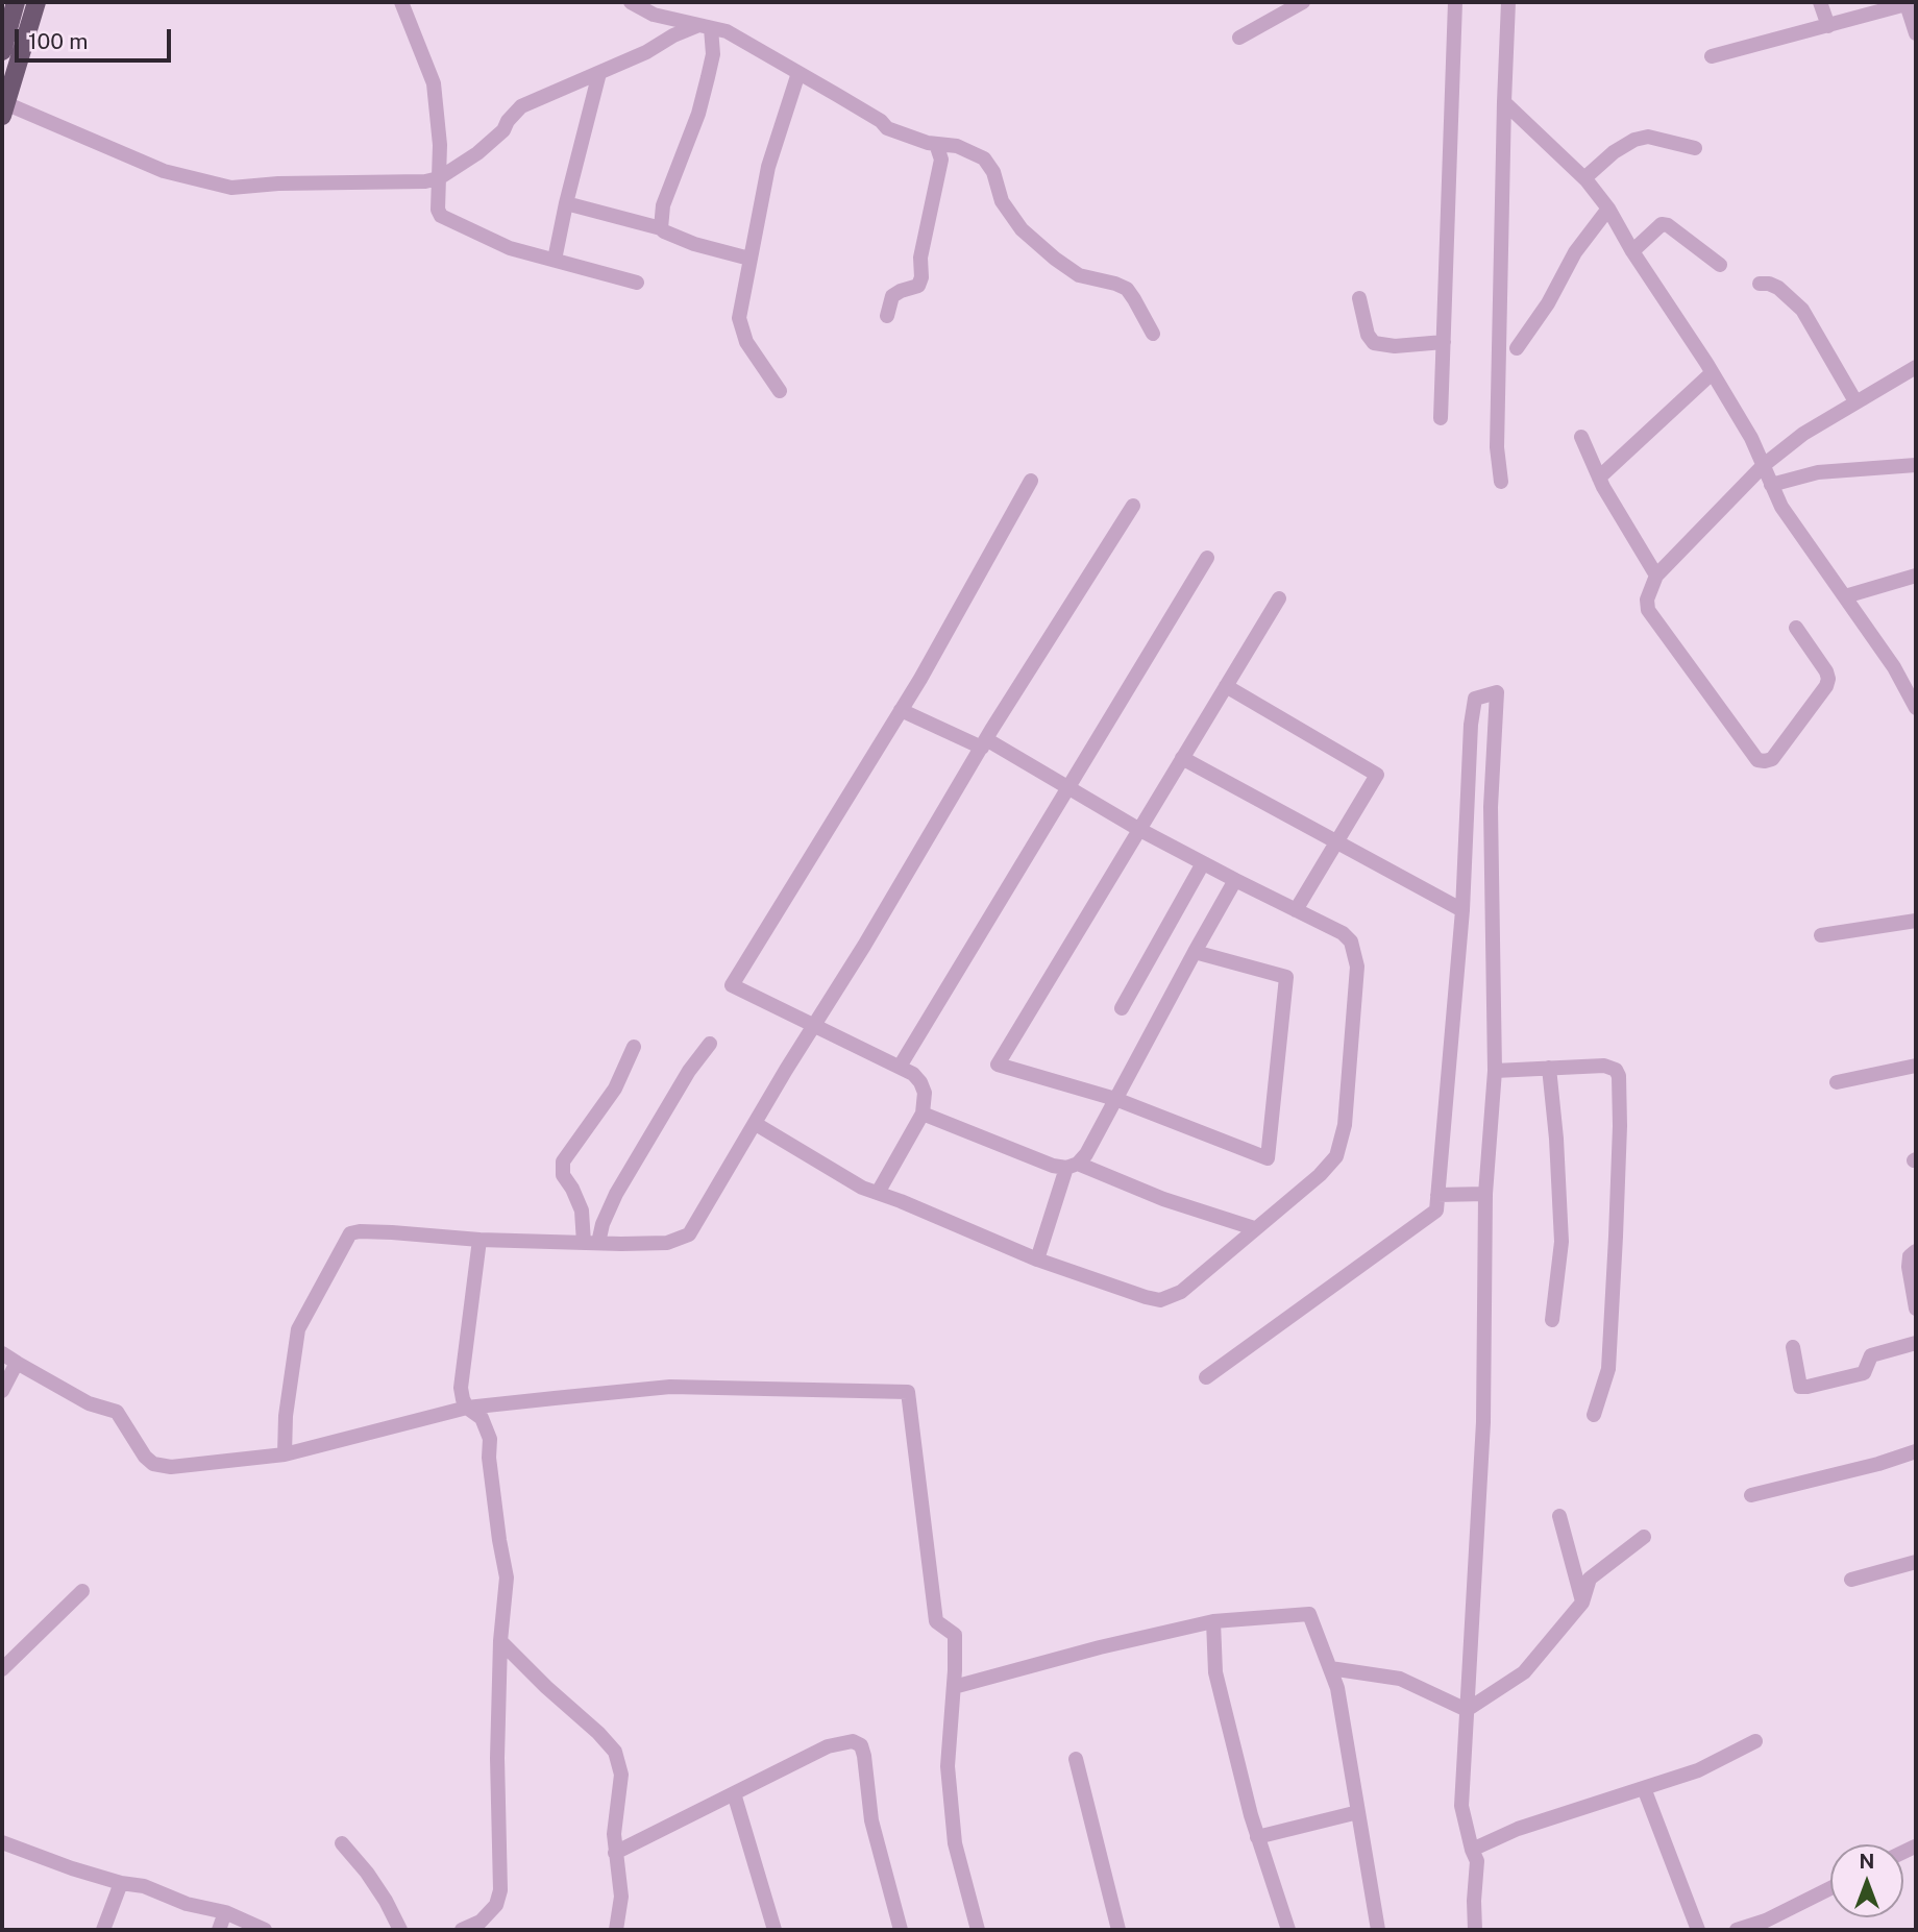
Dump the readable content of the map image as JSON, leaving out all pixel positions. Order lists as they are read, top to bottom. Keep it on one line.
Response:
{"scale_bar":"100 m","north":"top"}
